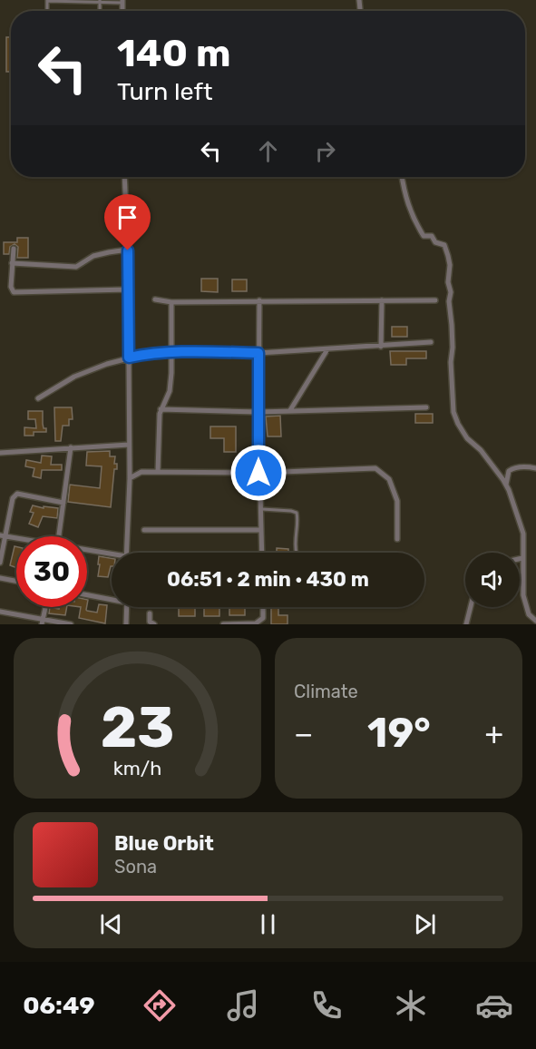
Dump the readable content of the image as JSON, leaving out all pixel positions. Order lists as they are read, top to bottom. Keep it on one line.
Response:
{"page":{"turn":["140 m","Turn left"],"limit":"30","trip":"06:51 · 2 min · 430 m","tile":"Climate","heat":["−","19°","+"],"song":["Blue Orbit","Sona"],"tabs":"06:49","gauge":["23","km/h"]}}
